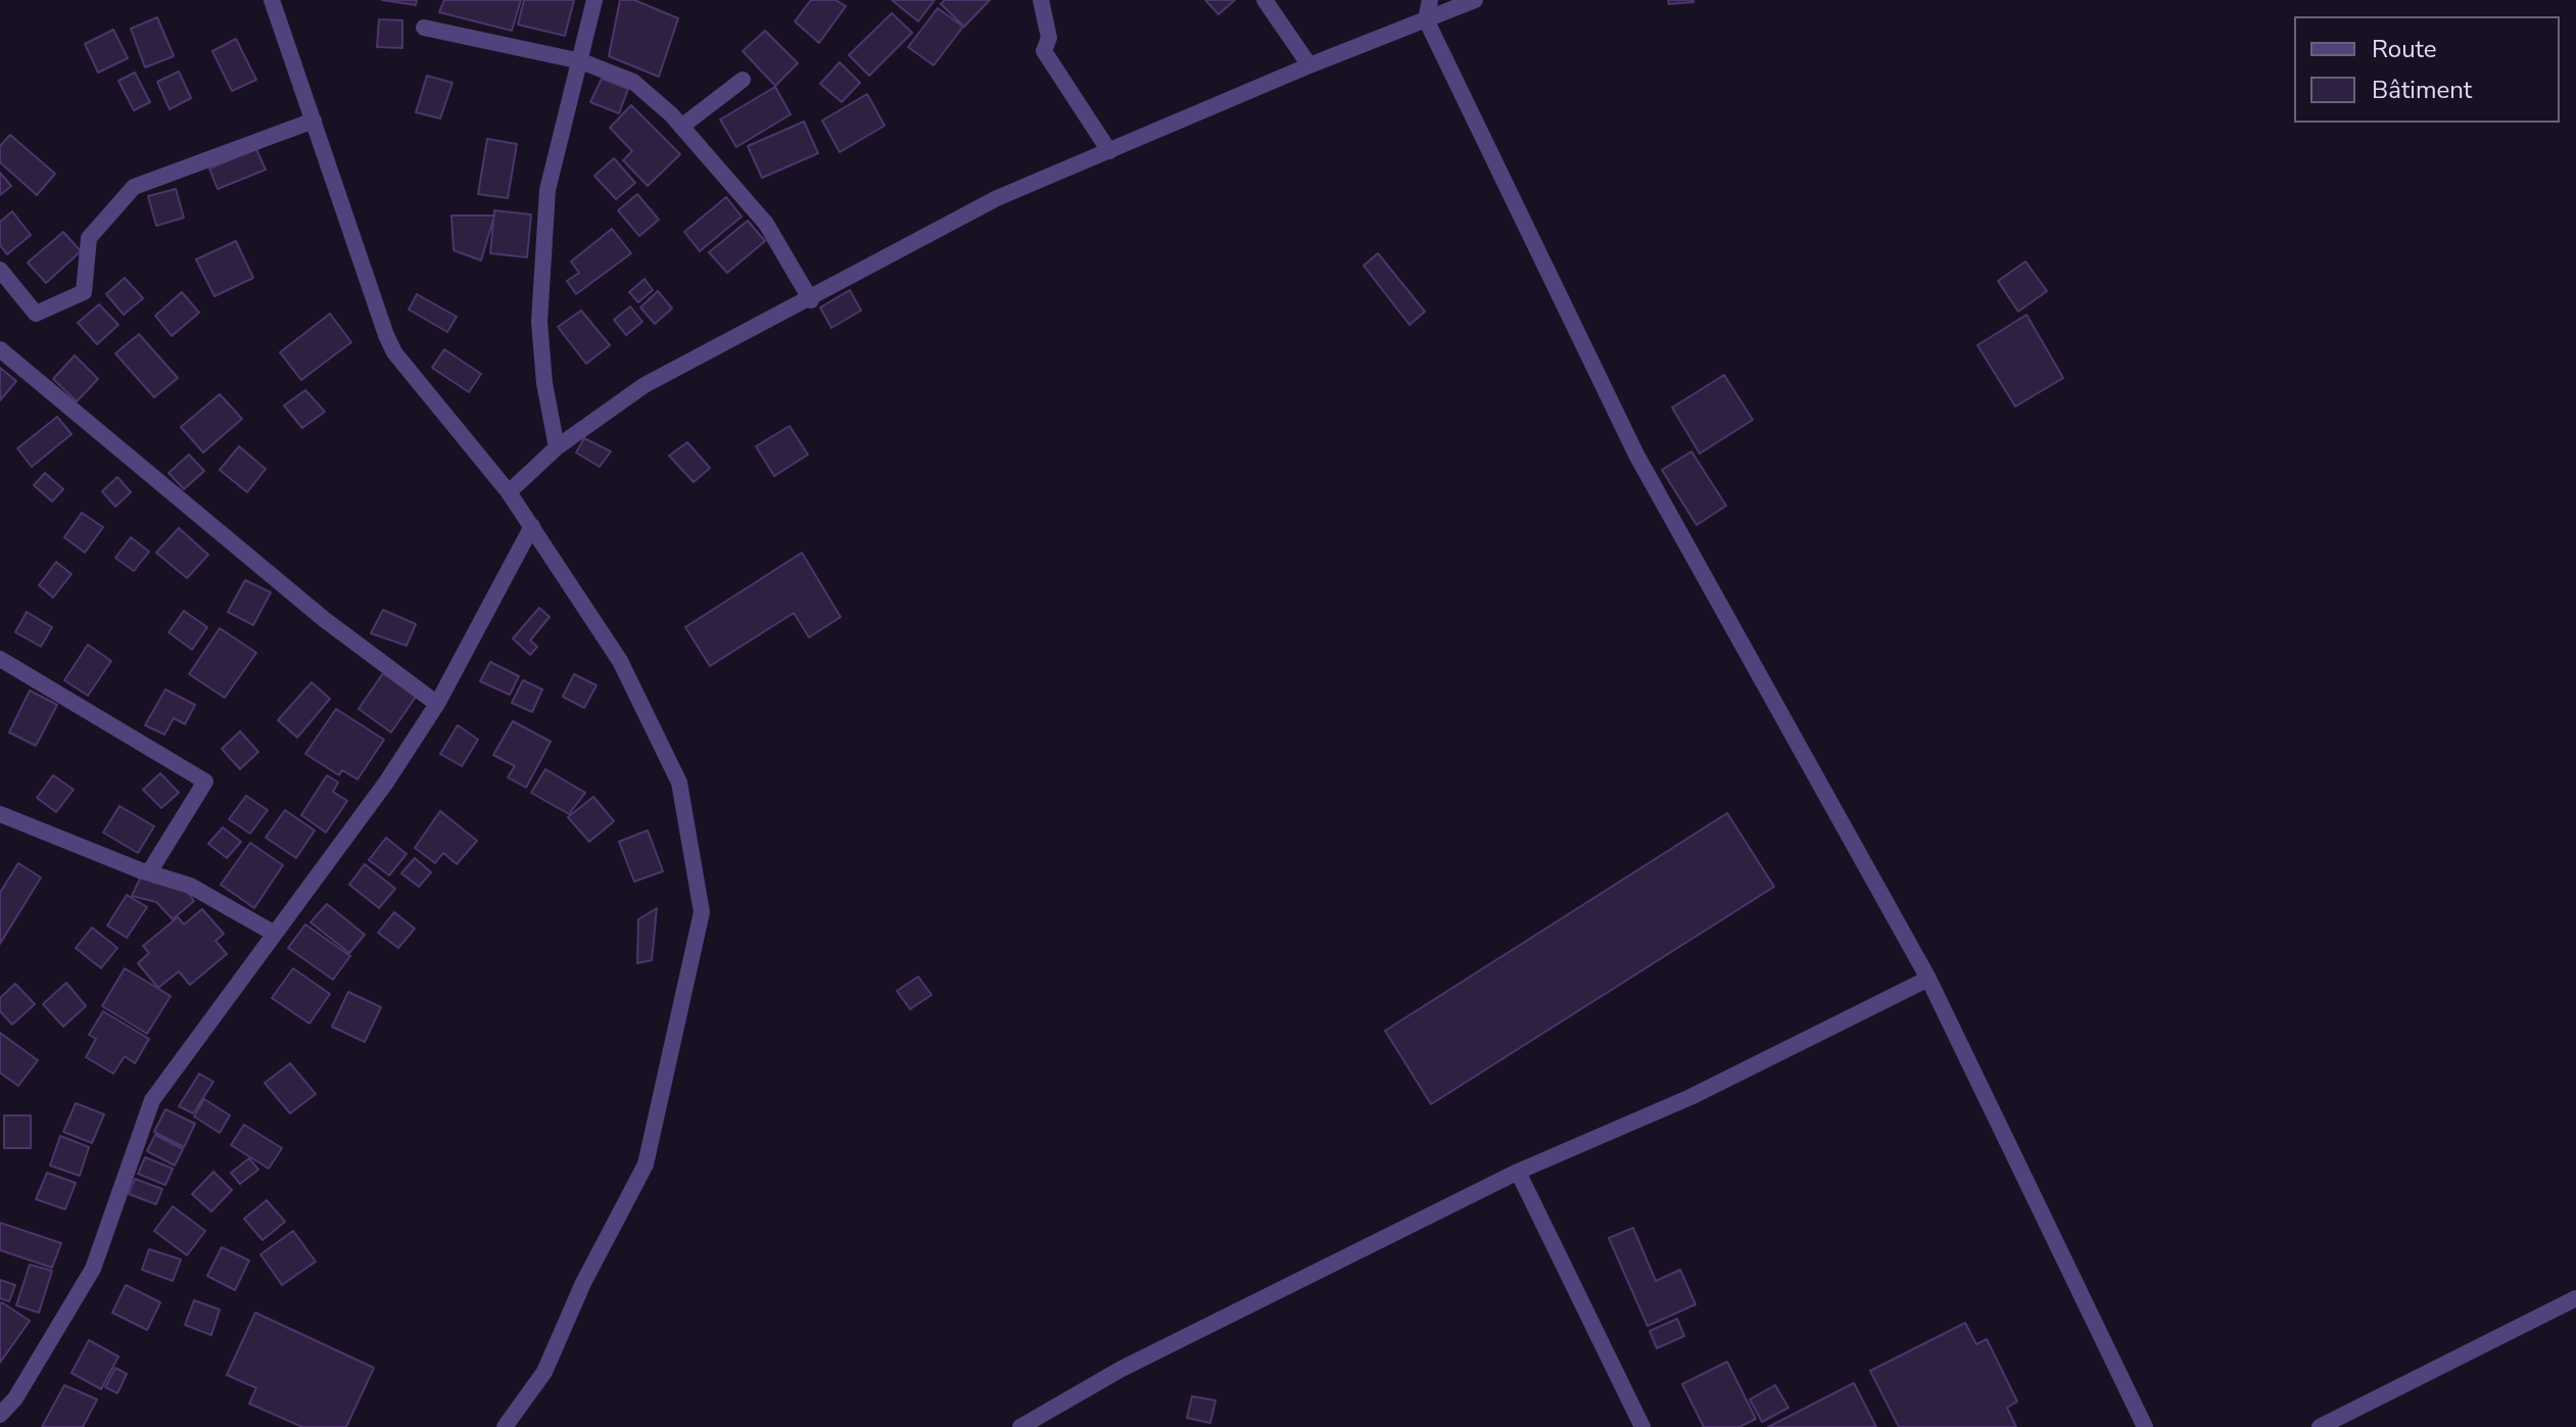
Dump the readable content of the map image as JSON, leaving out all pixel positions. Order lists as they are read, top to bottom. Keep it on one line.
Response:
{"legend":["Route","Bâtiment"]}
